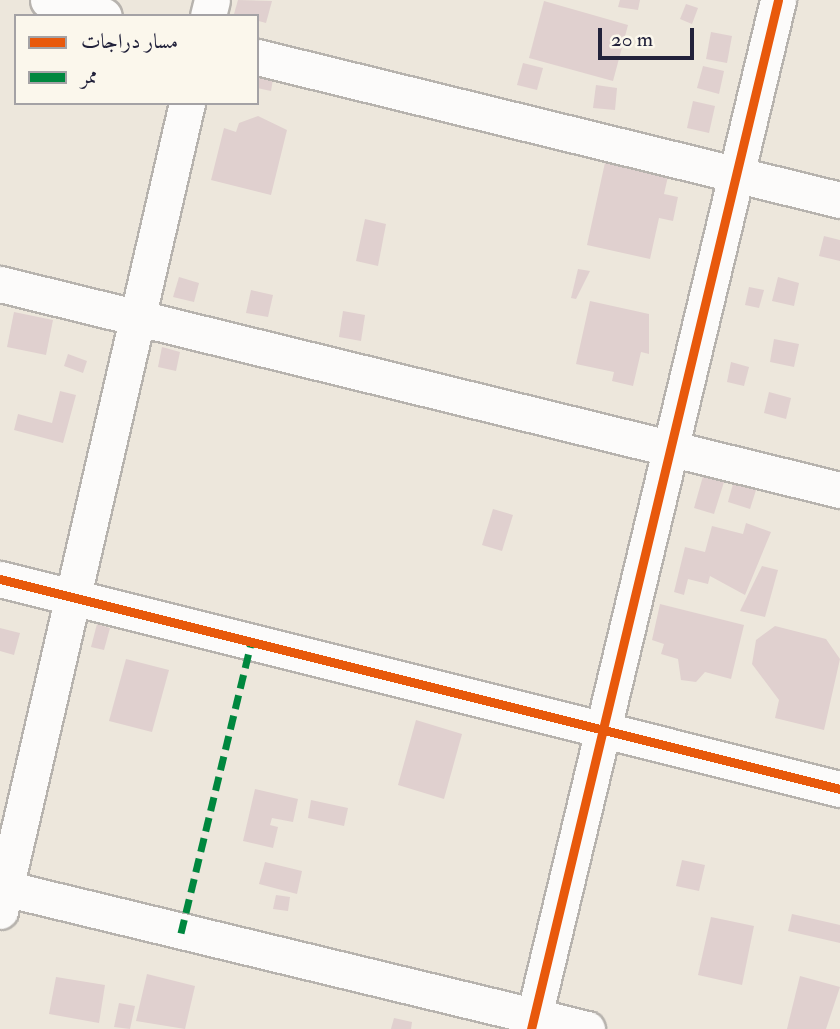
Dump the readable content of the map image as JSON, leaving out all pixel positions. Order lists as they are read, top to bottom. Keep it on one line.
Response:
{"legend":["مسار دراجات","ممر"],"scale_bar":"20 m"}
